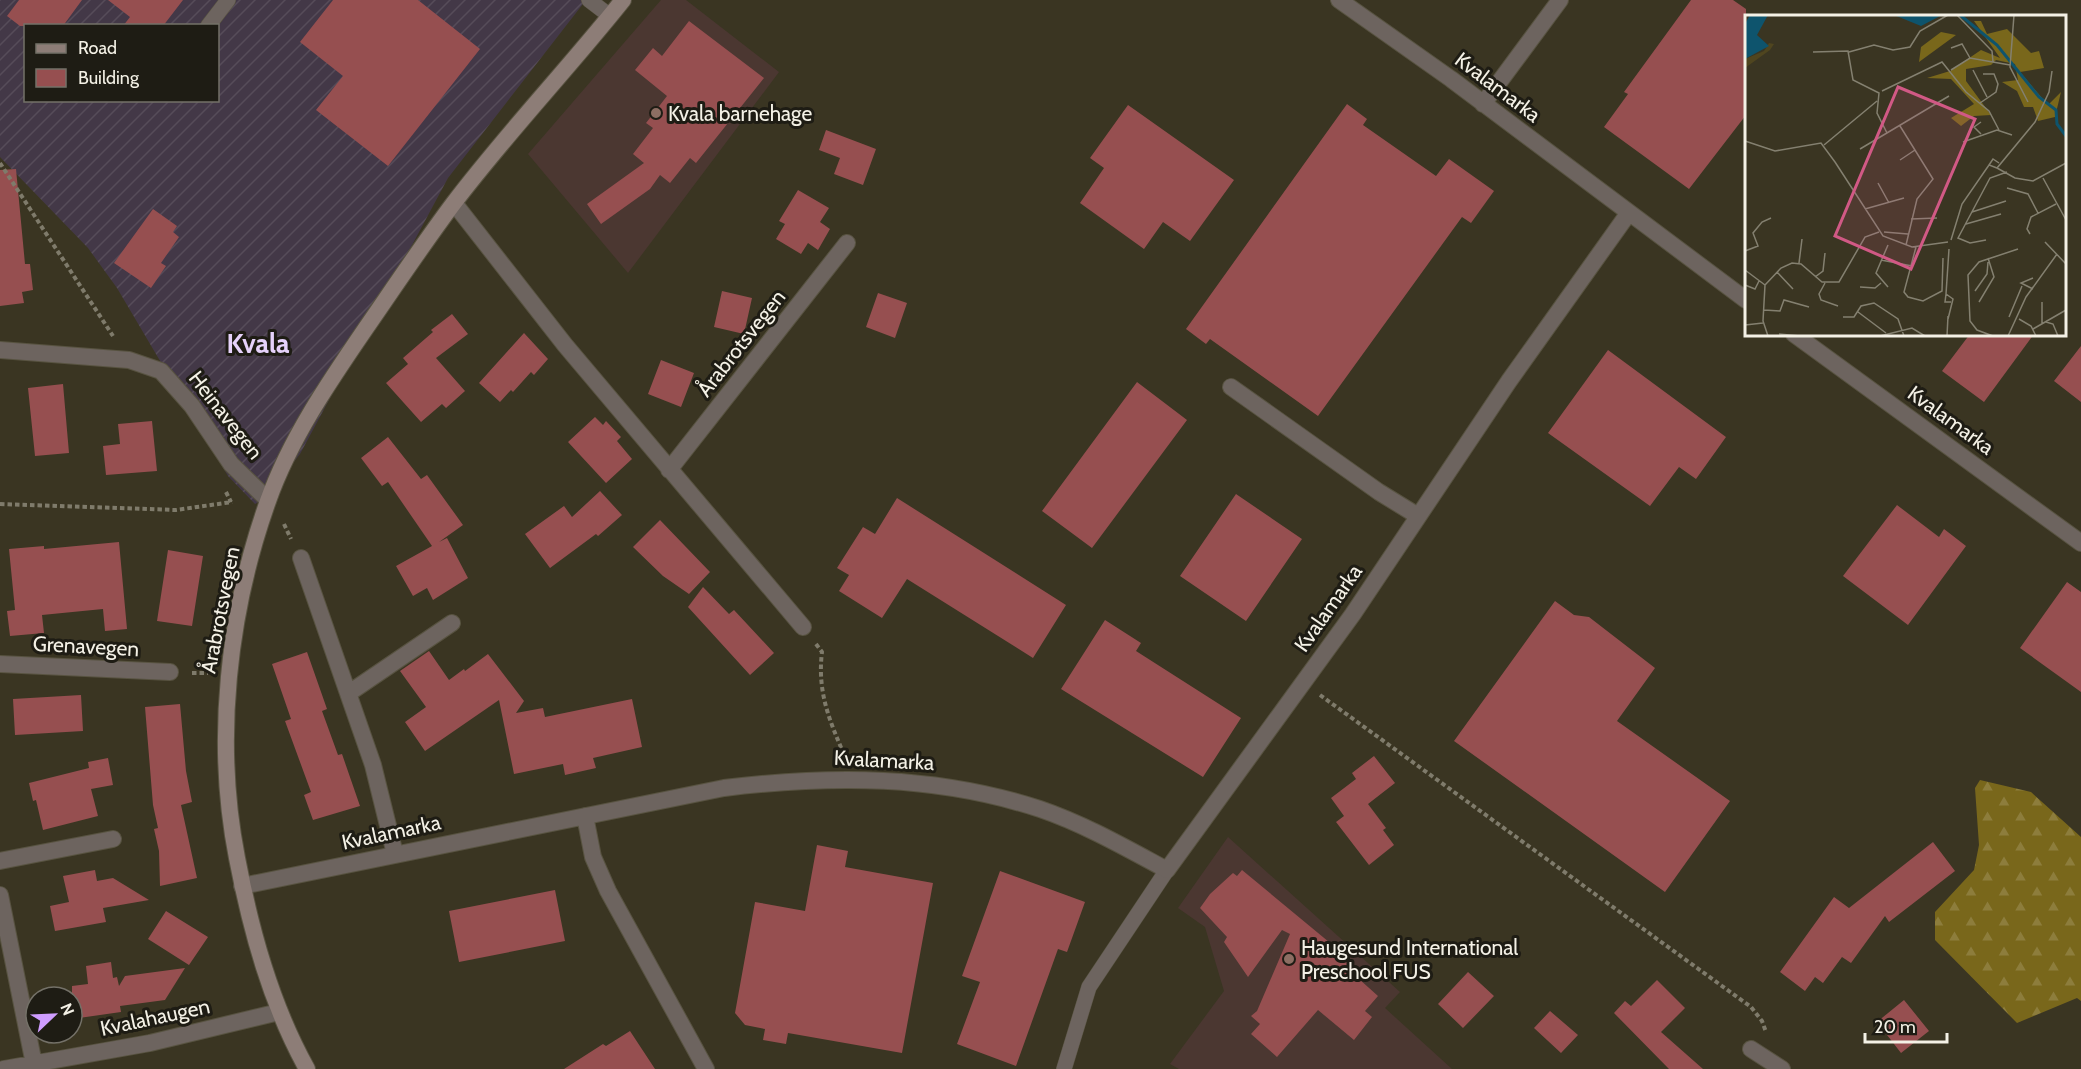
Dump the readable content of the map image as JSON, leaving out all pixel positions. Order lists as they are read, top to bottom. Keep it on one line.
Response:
{"streets":{"main road":["Årabrotsvegen"],"street":["Kvalamarka","Heinavegen","Grenavegen","Kvalahaugen"]},"crossings":[["Kvalamarka","Årabrotsvegen"],["Årabrotsvegen","Heinavegen"],["Årabrotsvegen","Kvalahaugen"]],"districts":["Kvala"],"places":["Kvala barnehage","Haugesund International Preschool FUS"],"legend":["Road","Building"],"scale_bar":"20 m","north":"top right"}
